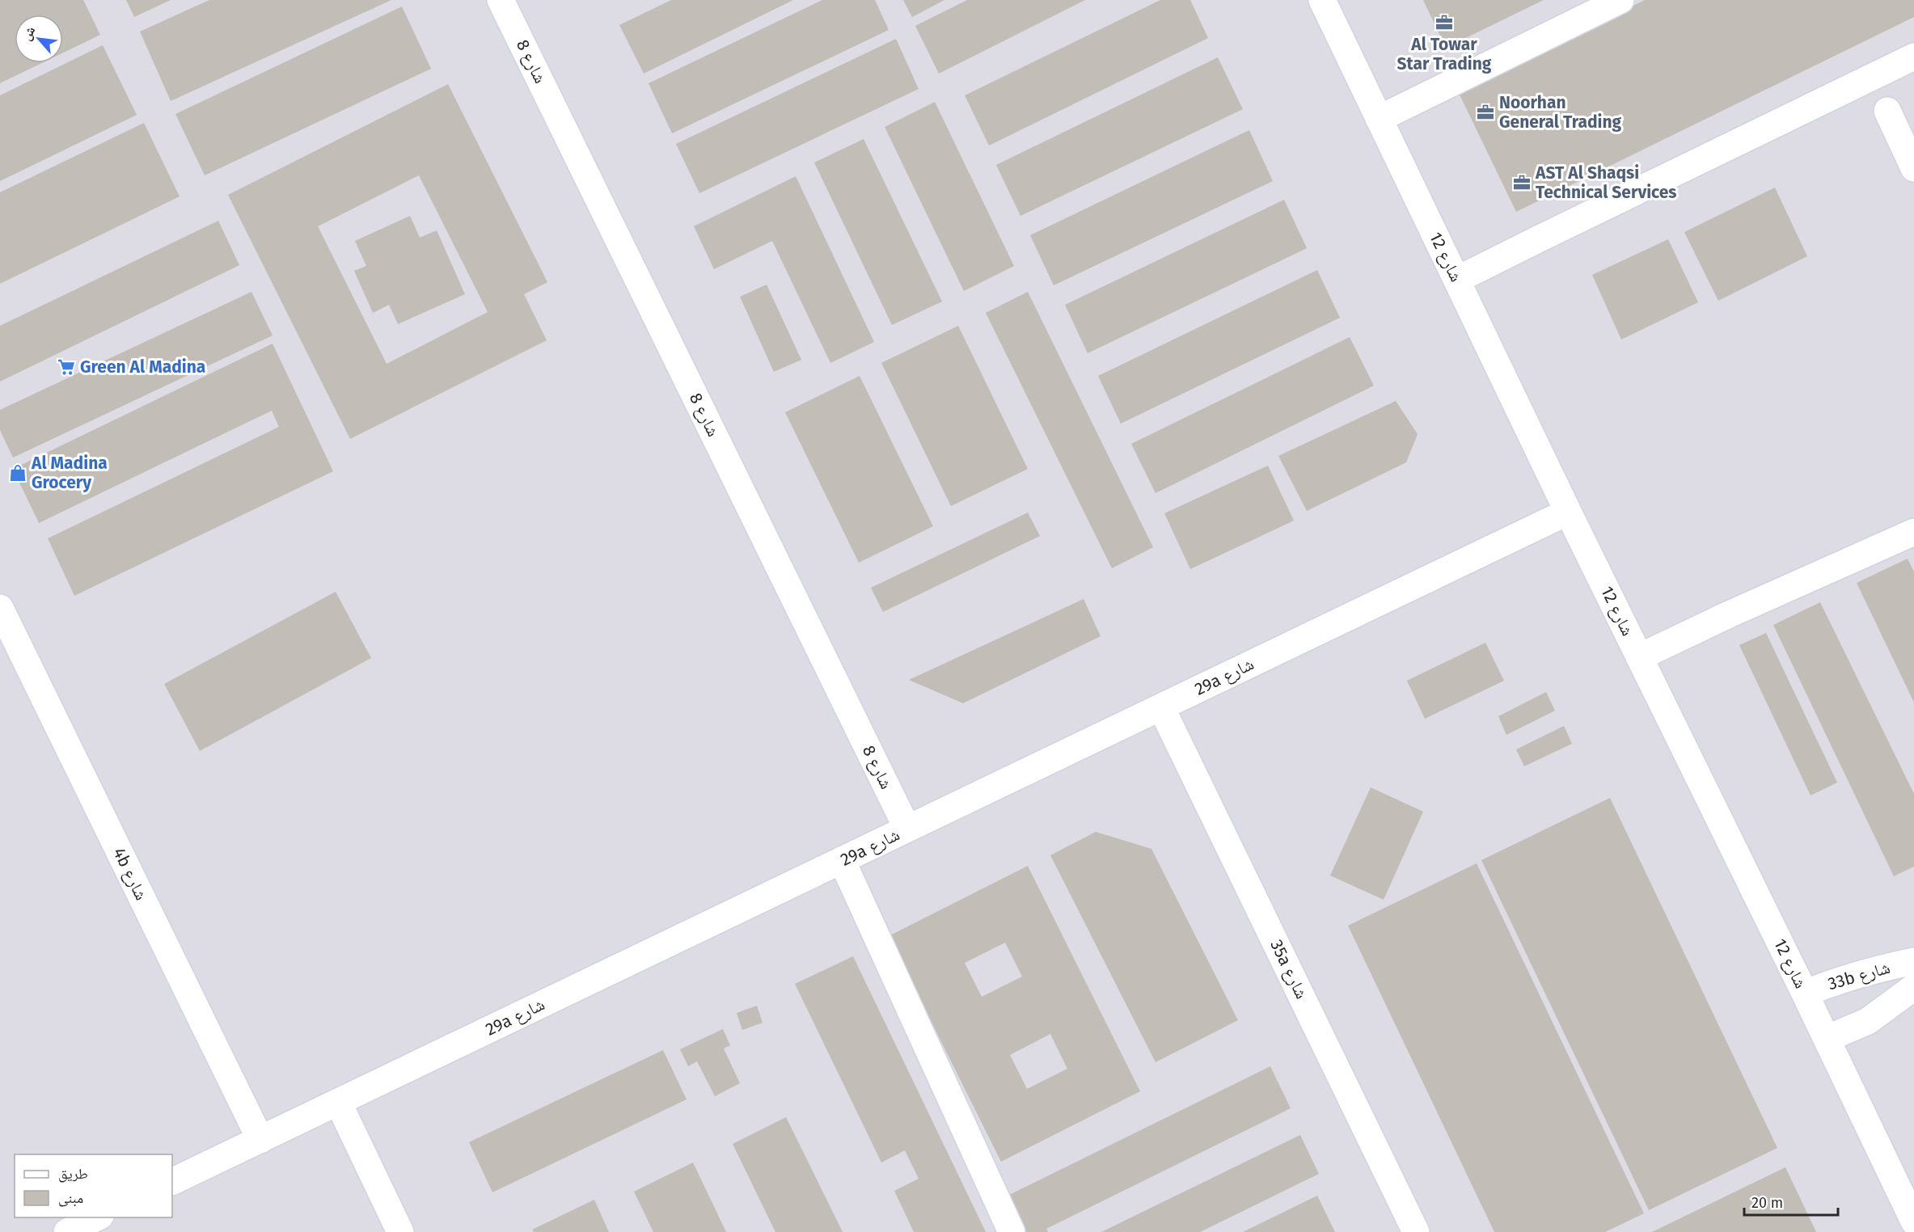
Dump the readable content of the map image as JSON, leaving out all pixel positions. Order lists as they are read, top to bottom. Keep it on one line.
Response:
{"streets":{"street":["شارع 8","شارع 12","29a شارع","4b شارع","35a شارع","33b شارع"]},"crossings":[["شارع 8","29a شارع"],["شارع 12","29a شارع"],["شارع 12","33b شارع"],["29a شارع","4b شارع"],["29a شارع","35a شارع"]],"places":{"office":["Al Towar Star Trading","Noorhan General Trading","AST Al Shaqsi Technical Services"],"supermarket":["Green Al Madina"],"shop":["Al Madina Grocery"]},"legend":["طريق","مبنى"],"scale_bar":"20 m","north":"top left"}
